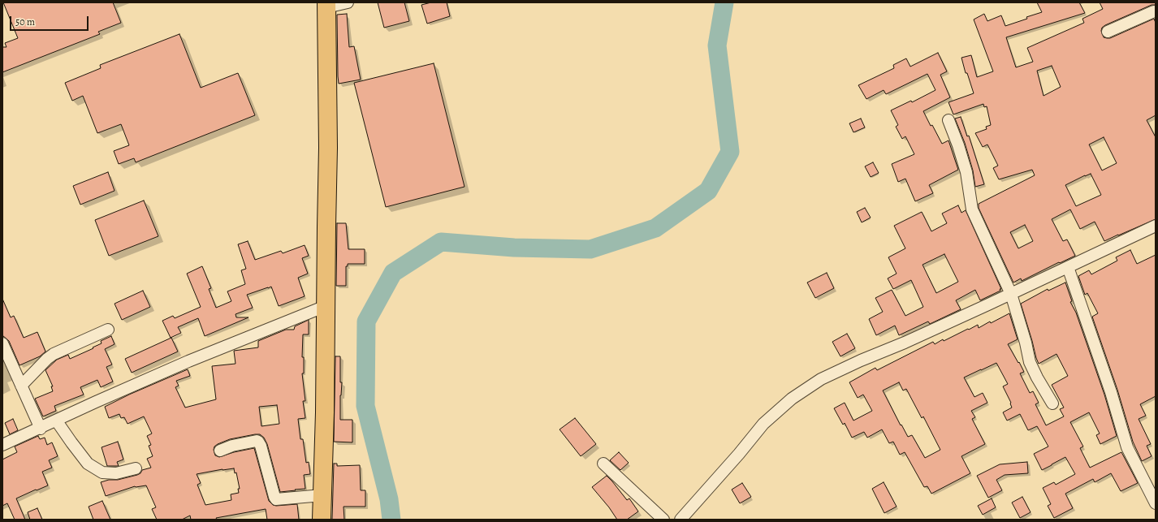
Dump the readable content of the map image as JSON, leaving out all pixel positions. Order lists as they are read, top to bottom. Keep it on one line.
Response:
{"scale_bar":"50 m"}
